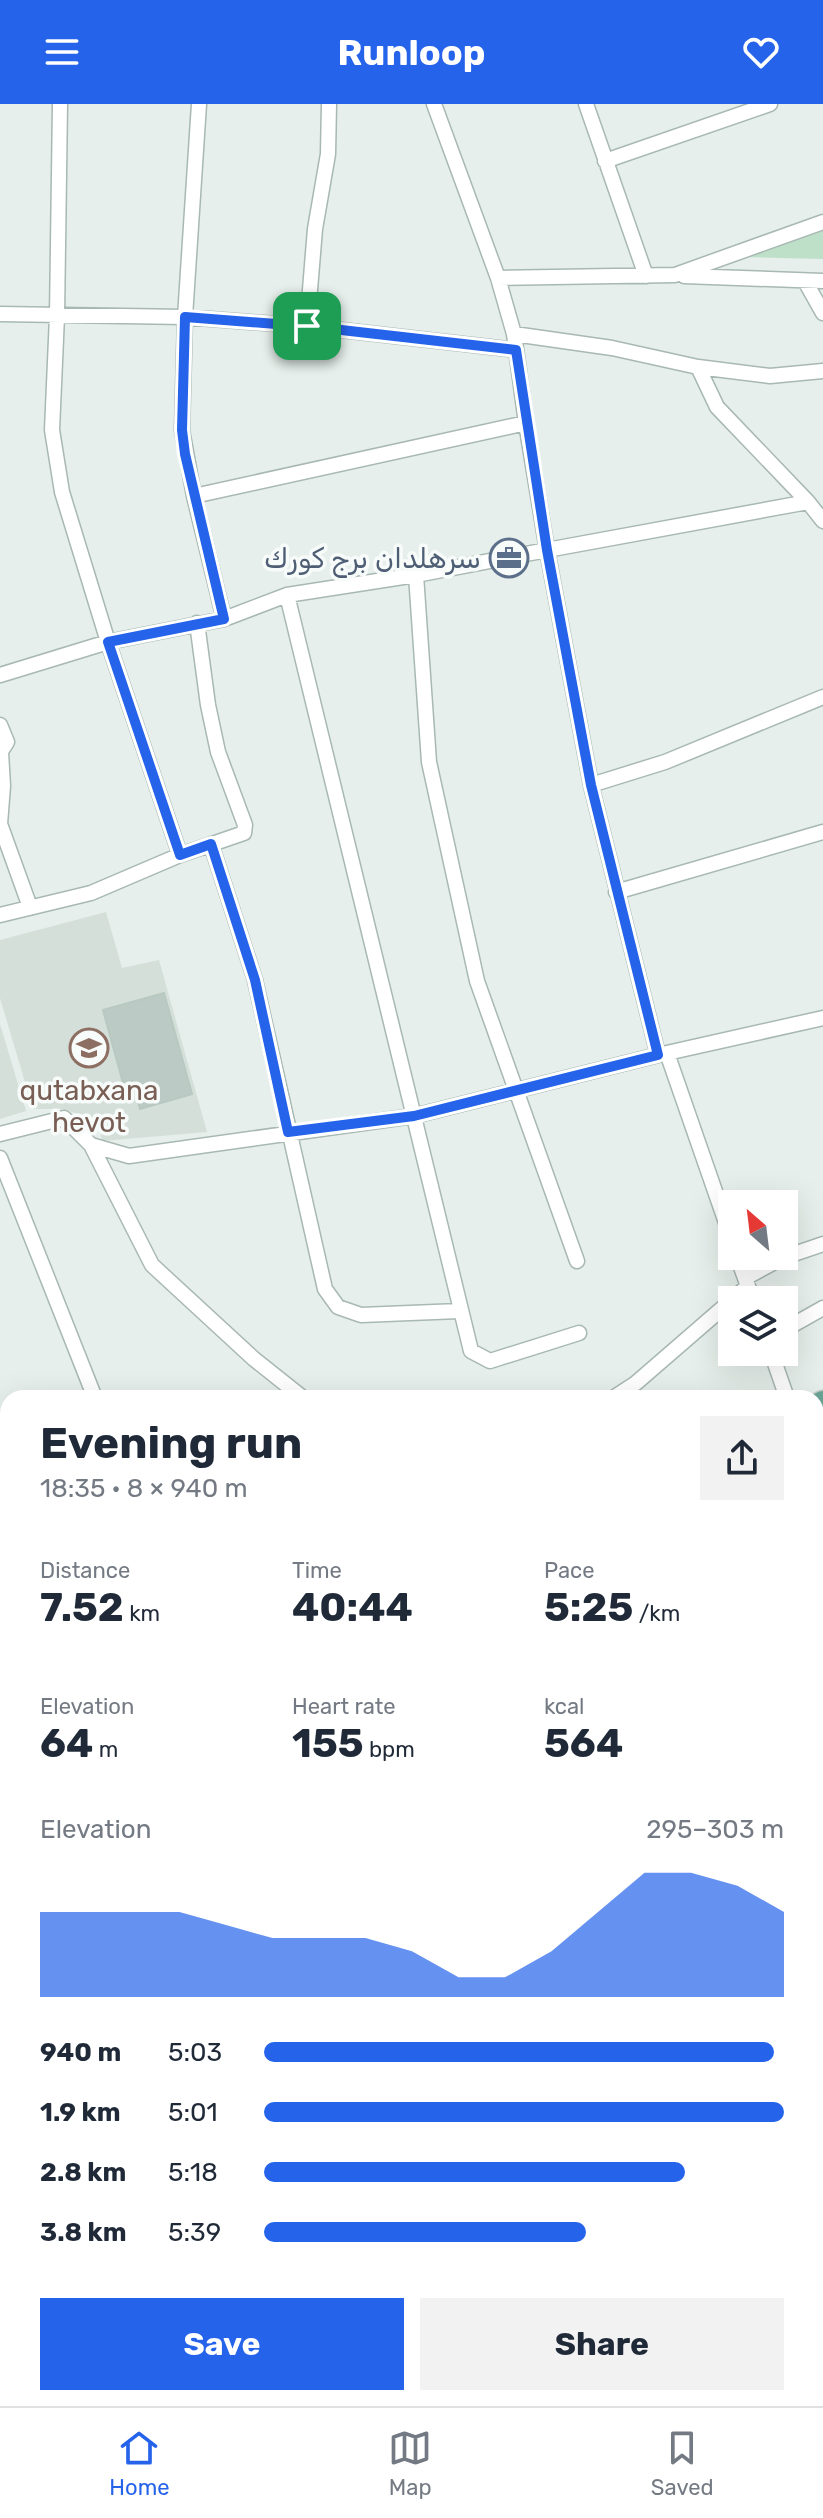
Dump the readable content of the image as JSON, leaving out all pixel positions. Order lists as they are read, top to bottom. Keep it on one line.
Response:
{"places":{"office":["سرهلدان برج كورك"],"school or university":["qutabxana hevot"]},"north":"top left","page":{"header":"Runloop","heading":["Evening run","18:35 · 8 × 940 m"],"stats":[["Distance","7.52 km"],["Time","40:44"],["Pace","5:25 /km"],["Elevation","64 m"],["Heart rate","155 bpm"],["kcal","564"]],"chart":["Elevation","295–303 m"],"list":[{"name":"940 m","note":"5:03"},{"name":"1.9 km","note":"5:01"},{"name":"2.8 km","note":"5:18"},{"name":"3.8 km","note":"5:39"}],"buttons":["Save","Share"],"tabs":["Home","Map","Saved"]}}
